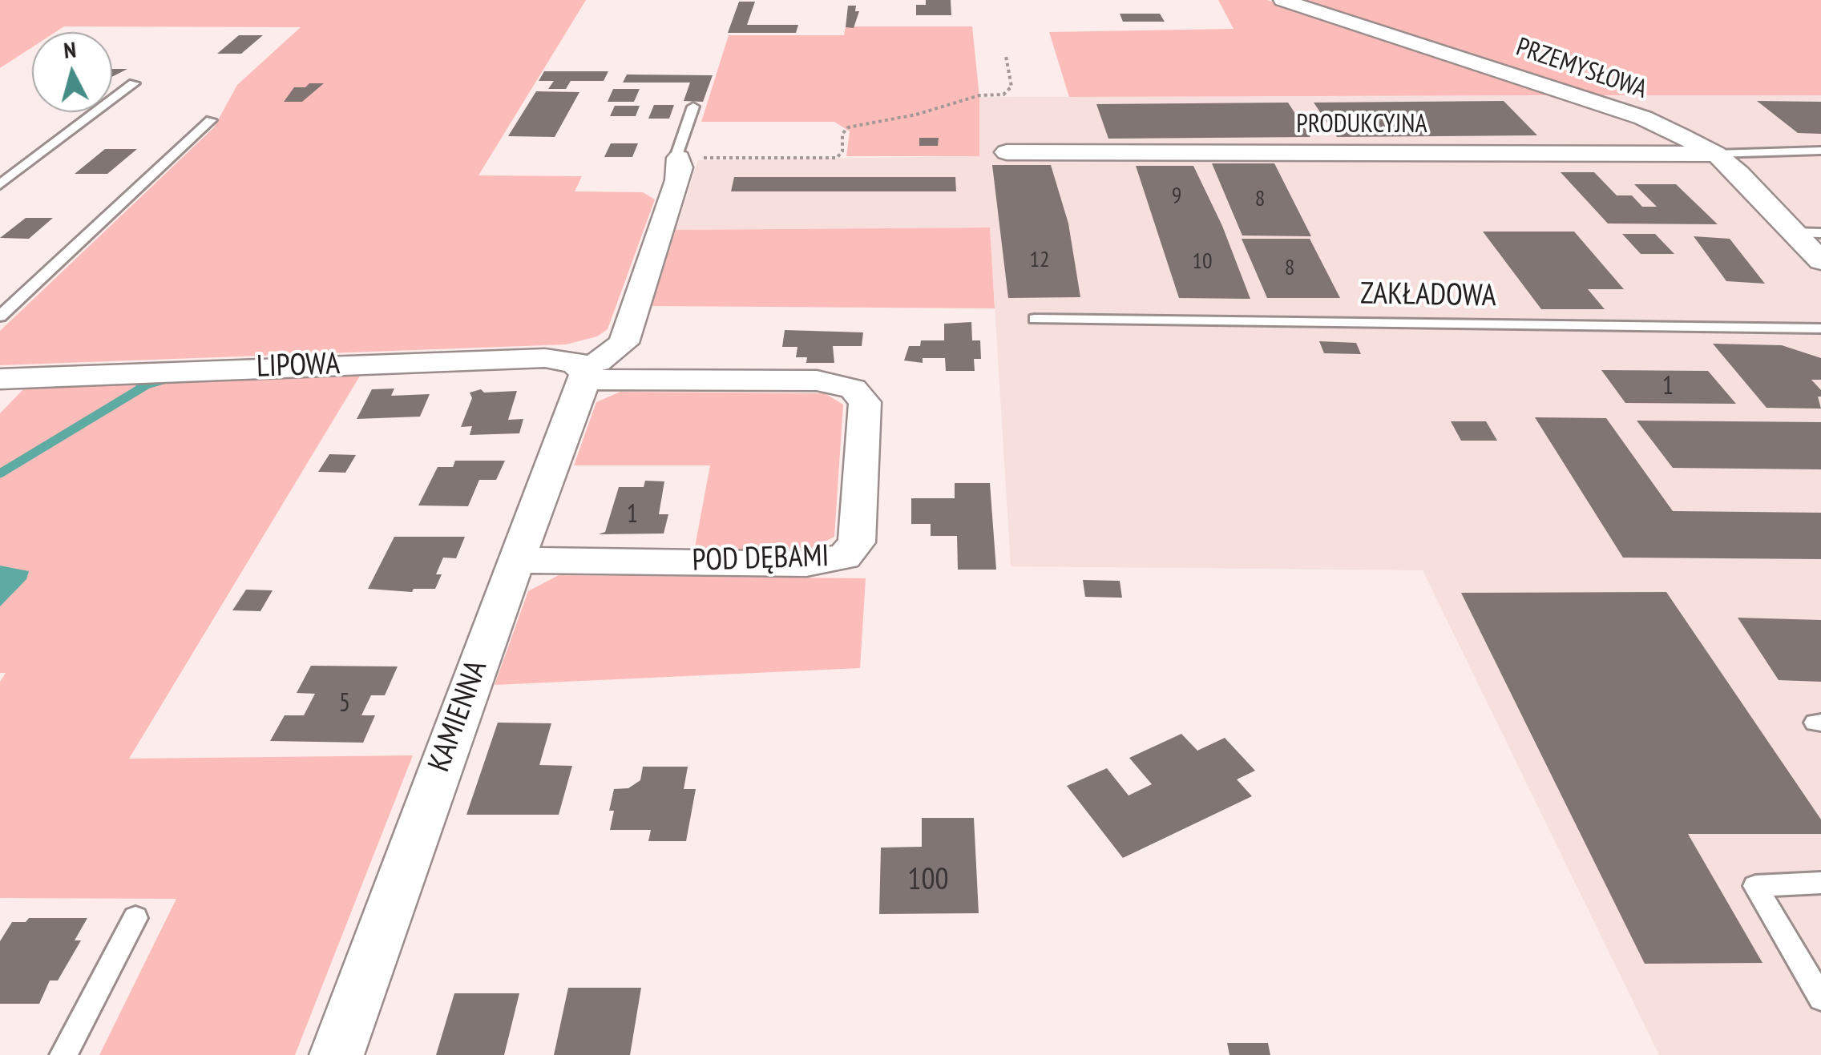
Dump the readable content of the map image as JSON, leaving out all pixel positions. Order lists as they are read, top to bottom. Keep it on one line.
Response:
{"streets":{"street":["PRZEMYSŁOWA","PRODUKCYJNA","LIPOWA","POD DĘBAMI","KAMIENNA"],"lane":["ZAKŁADOWA"]},"crossings":[["PRZEMYSŁOWA","PRODUKCYJNA"],["LIPOWA","POD DĘBAMI"],["LIPOWA","KAMIENNA"],["POD DĘBAMI","KAMIENNA"]],"house_numbers":["9","8","12","10","8","1","1","5","100"],"north":"top"}
